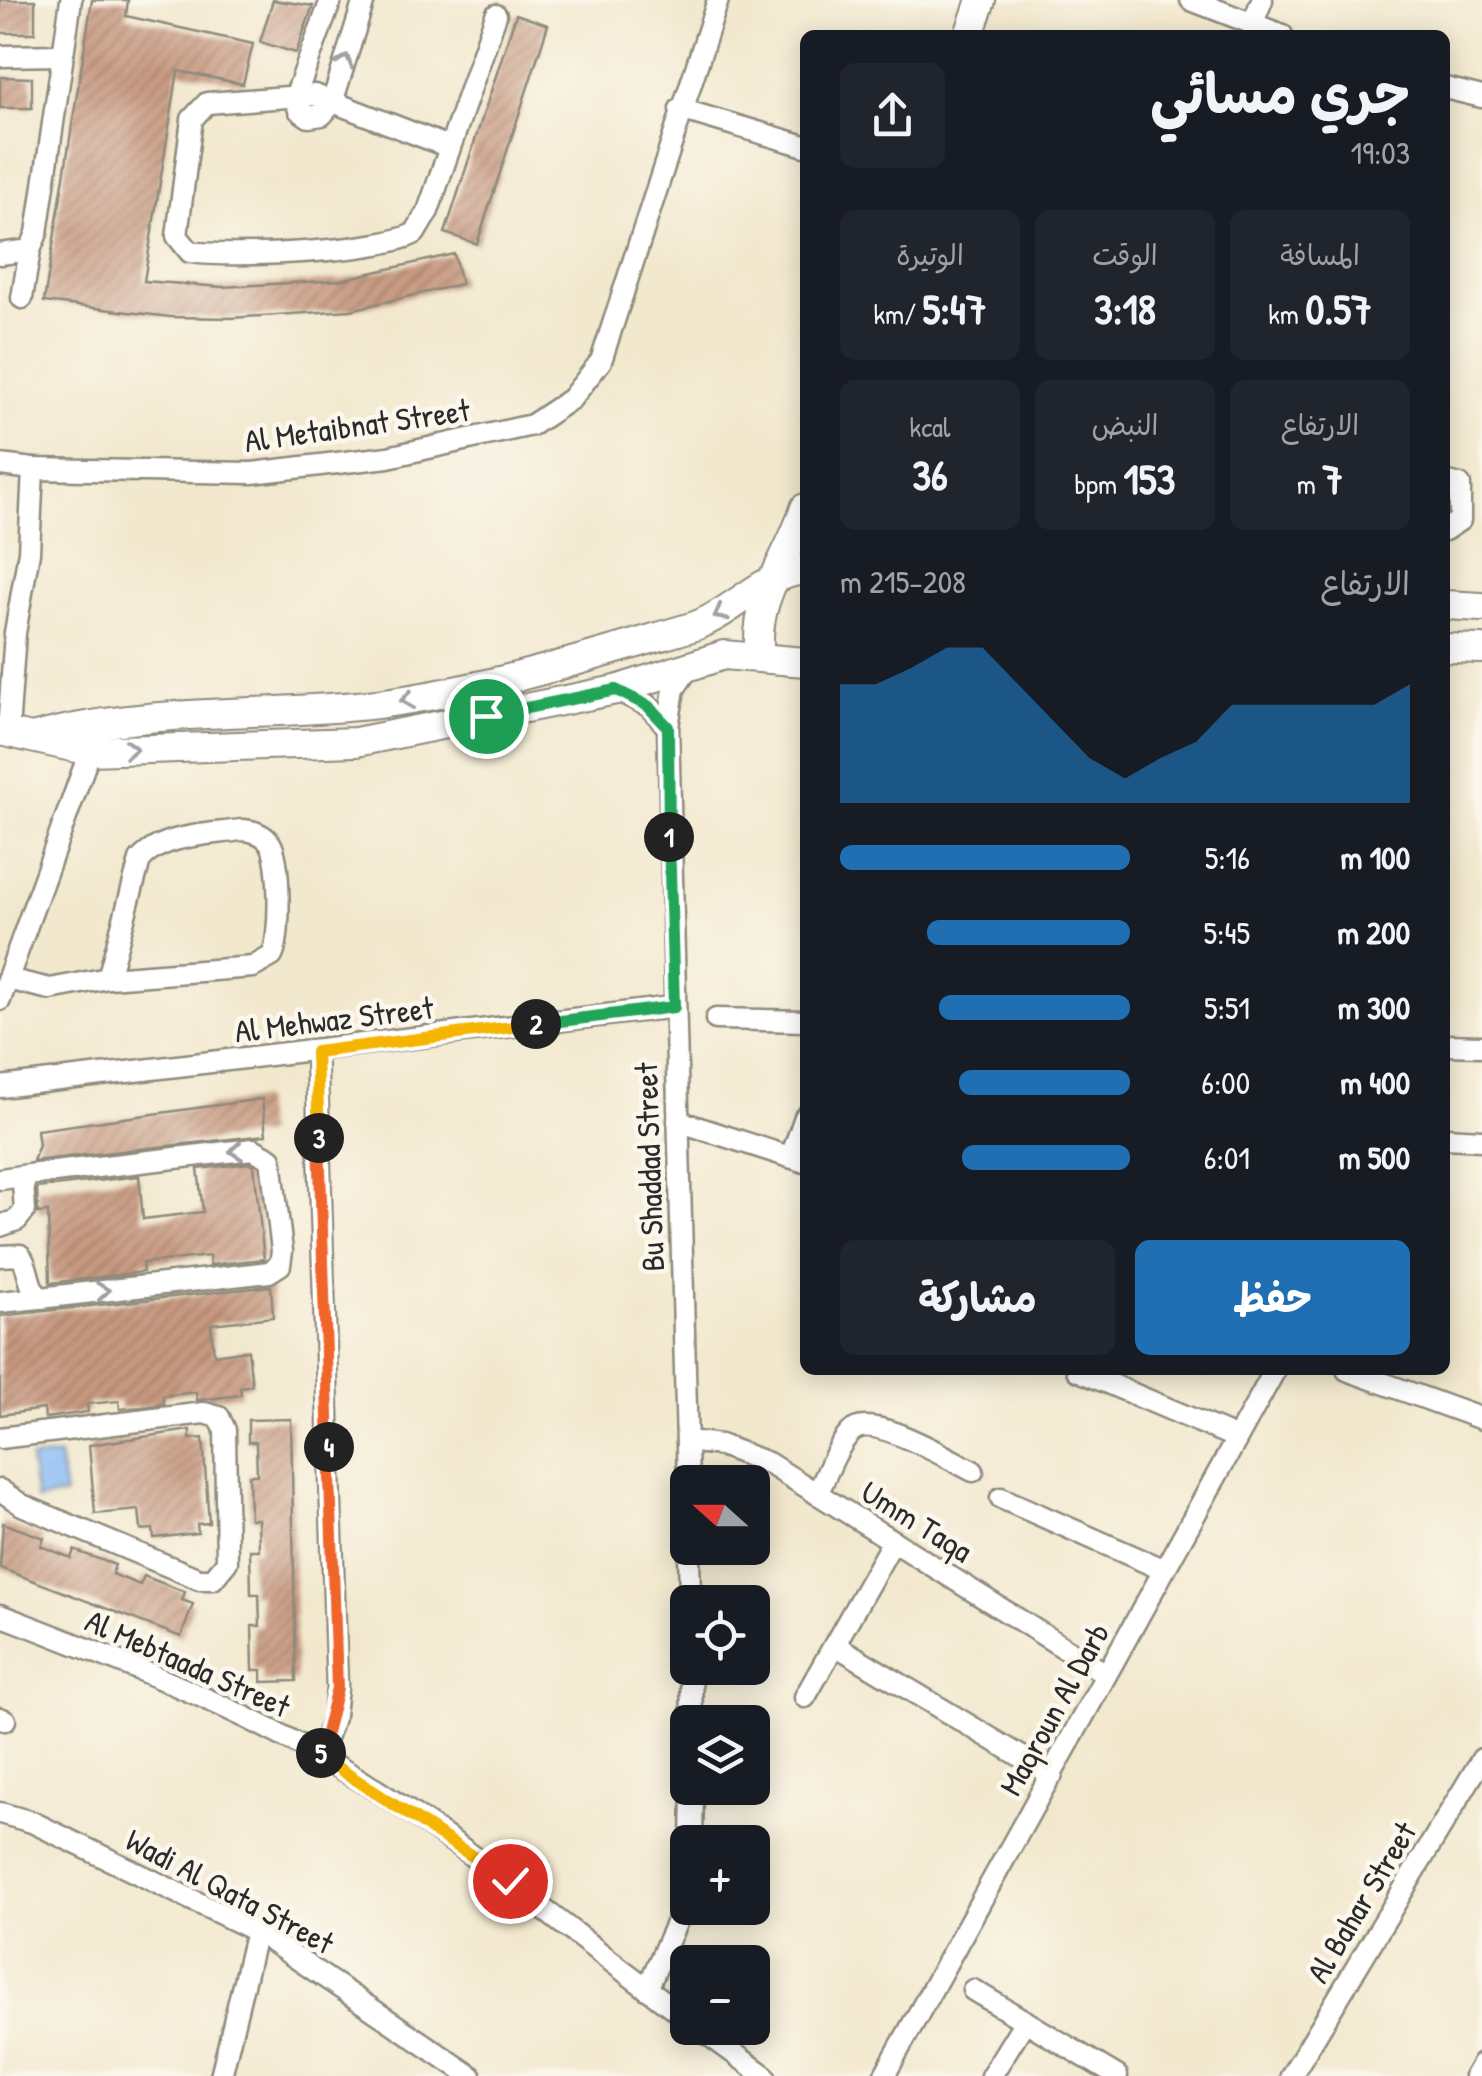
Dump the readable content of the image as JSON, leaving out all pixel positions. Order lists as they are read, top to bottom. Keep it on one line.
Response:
{"streets":{"street":["Al Metaibnat Street","Al Mehwaz Street","Bu Shaddad Street","Umm Taqa","Al Mebtaada Street","Maqroun Al Darb","Wadi Al Qata Street","Al Bahar Street"]},"crossings":[["Al Mehwaz Street","Bu Shaddad Street"],["Bu Shaddad Street","Umm Taqa"],["Umm Taqa","Maqroun Al Darb"]],"north":"left","page":{"heading":["جري مسائي","19:03"],"stats":[["المسافة","0.57 km"],["الوقت","3:18"],["الوتيرة","5:47 /km"],["الارتفاع","7 m"],["النبض","153 bpm"],["kcal","36"]],"chart":["الارتفاع","208–215 m"],"pins":["1","2","3","4","5"],"list":[{"name":"100 m","note":"5:16"},{"name":"200 m","note":"5:45"},{"name":"300 m","note":"5:51"},{"name":"400 m","note":"6:00"},{"name":"500 m","note":"6:01"}],"buttons":["حفظ","مشاركة"],"map_buttons":["+","−"]}}
